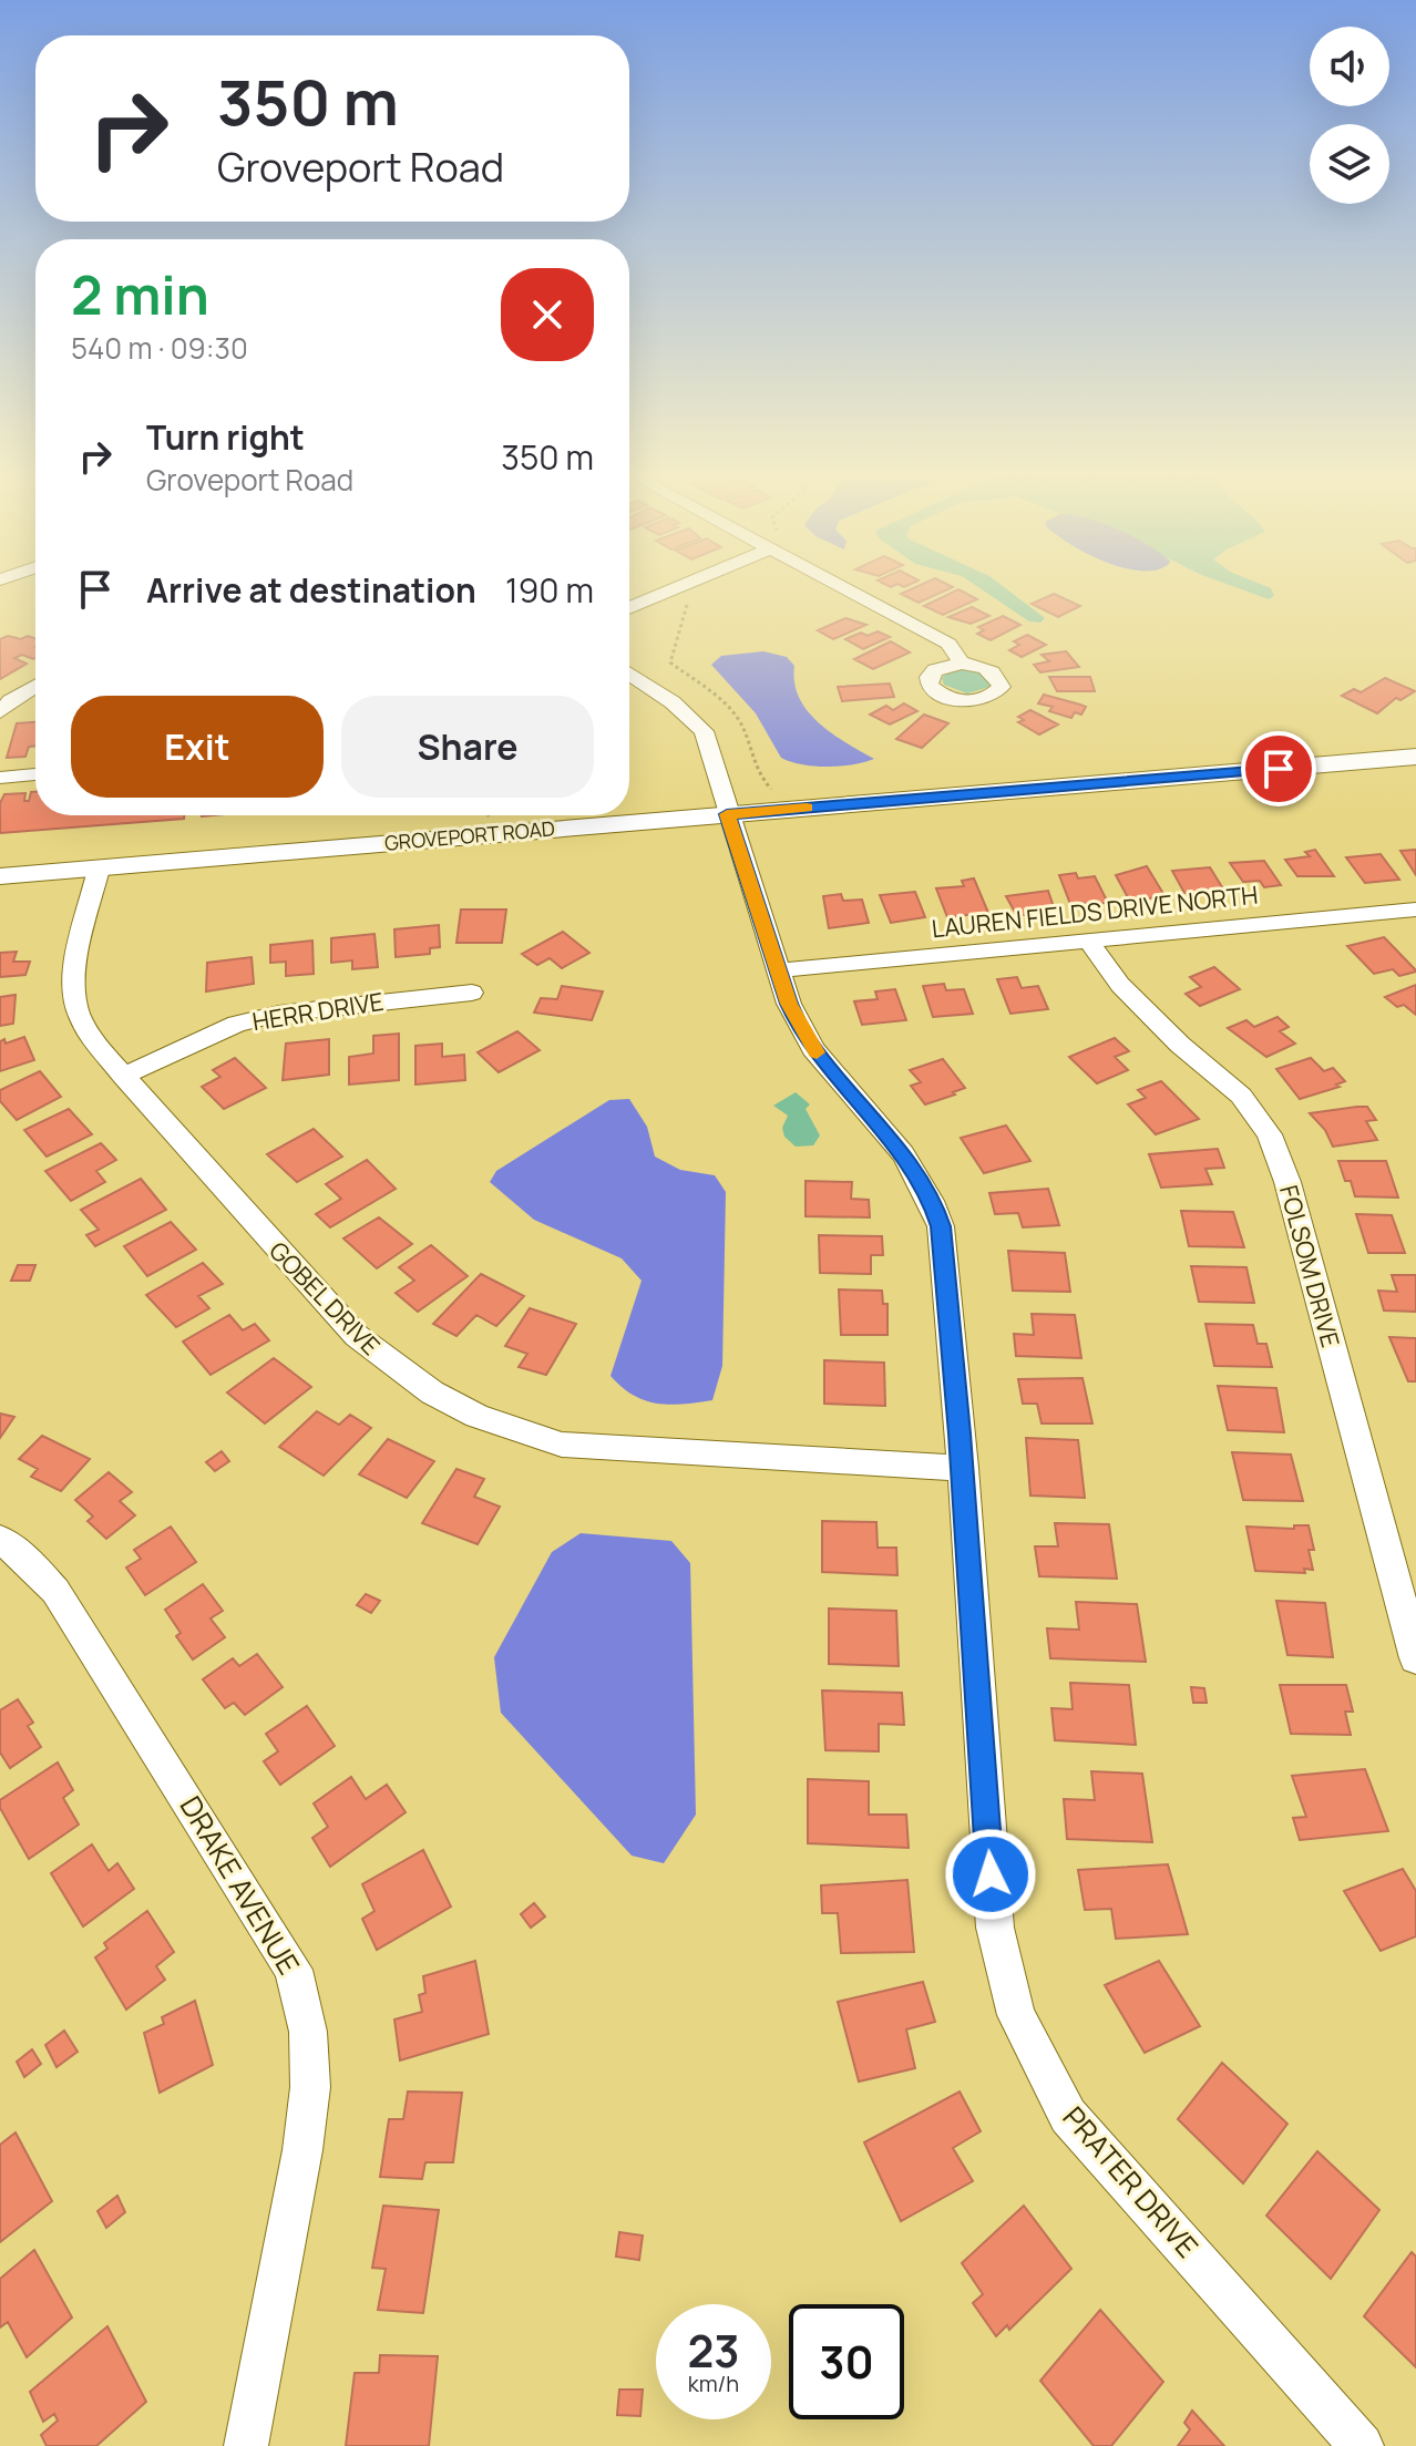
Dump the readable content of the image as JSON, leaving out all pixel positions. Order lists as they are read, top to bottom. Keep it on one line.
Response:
{"streets":{"main road":["GROVEPORT ROAD"],"street":["LAUREN FIELDS DRIVE NORTH","HERR DRIVE","FOLSOM DRIVE","GOBEL DRIVE","DRAKE AVENUE","PRATER DRIVE"]},"crossings":[["GROVEPORT ROAD","GOBEL DRIVE"],["GROVEPORT ROAD","PRATER DRIVE"],["LAUREN FIELDS DRIVE NORTH","FOLSOM DRIVE"],["LAUREN FIELDS DRIVE NORTH","PRATER DRIVE"],["HERR DRIVE","GOBEL DRIVE"],["GOBEL DRIVE","PRATER DRIVE"]],"page":{"turn":["350 m","Groveport Road"],"heading":["2 min","540 m · 09:30"],"list":[{"name":"Turn right","note":"Groveport Road","value":"350 m"},{"name":"Arrive at destination","value":"190 m"}],"buttons":["Exit","Share"],"speed":"23 km/h","limit":"30"}}
